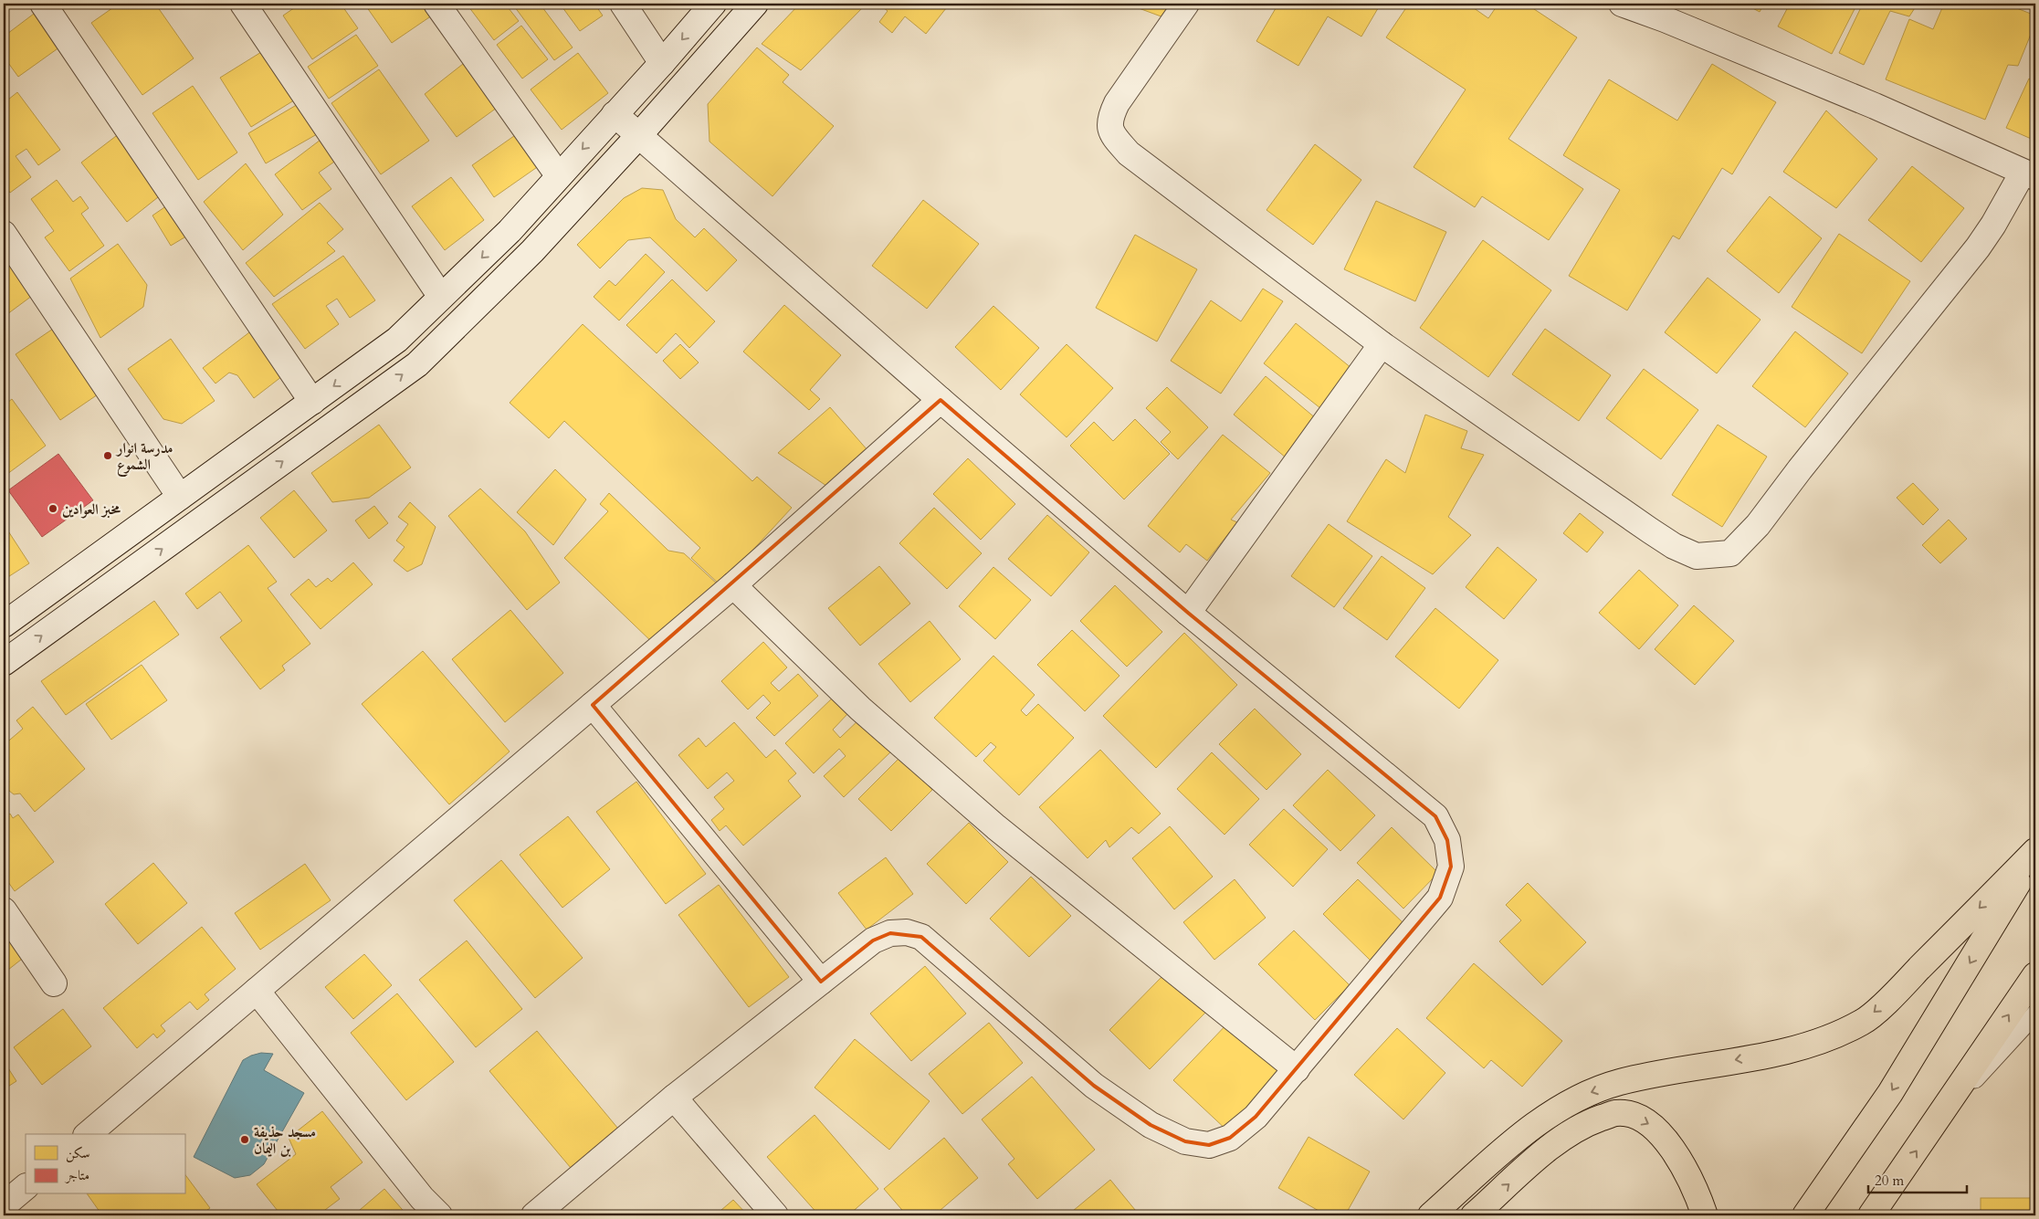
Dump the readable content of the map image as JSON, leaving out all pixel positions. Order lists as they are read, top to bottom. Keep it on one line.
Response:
{"places":["مدرسة انوار الشموع","مخبز العوادين","مسجد حذيفة بن اليمان"],"legend":["سكن","متاجر"],"scale_bar":"20 m"}
